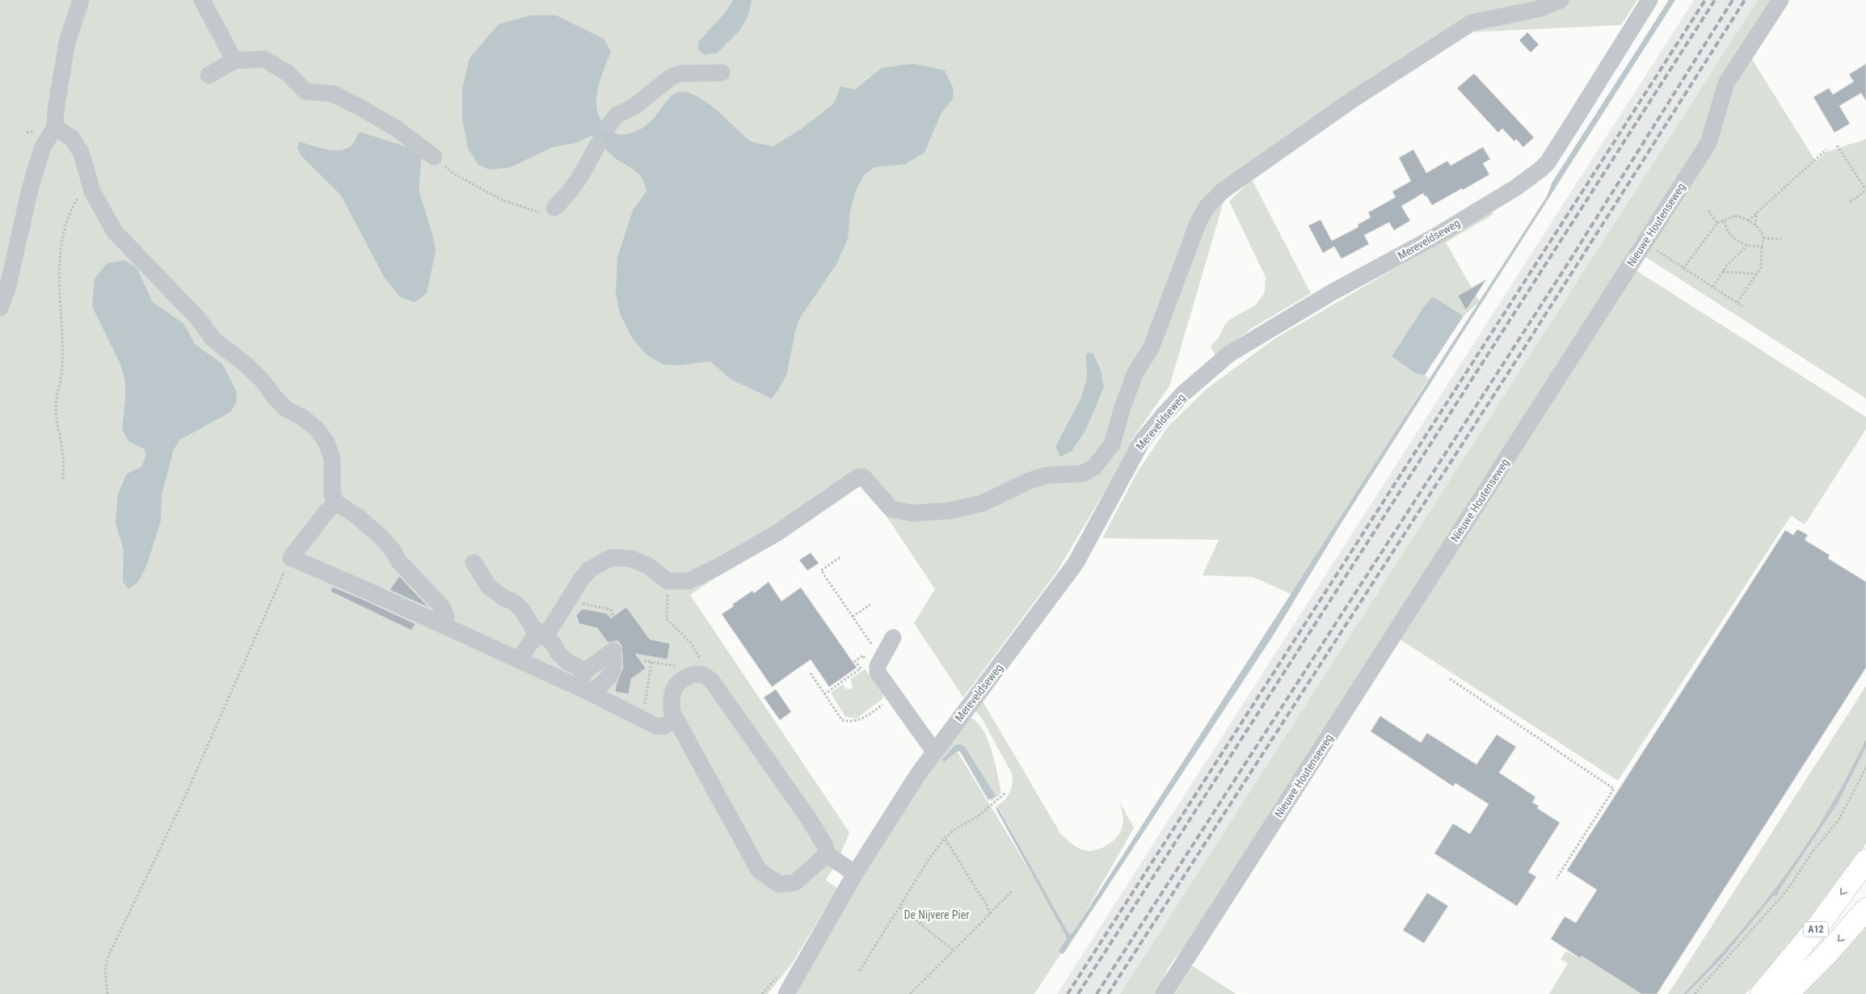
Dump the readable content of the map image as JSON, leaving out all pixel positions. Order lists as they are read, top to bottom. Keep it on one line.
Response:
{"streets":{"highway":["A12"],"street":["Nieuwe Houtenseweg","Mereveldseweg"]},"parks":["De Nijvere Pier"]}
